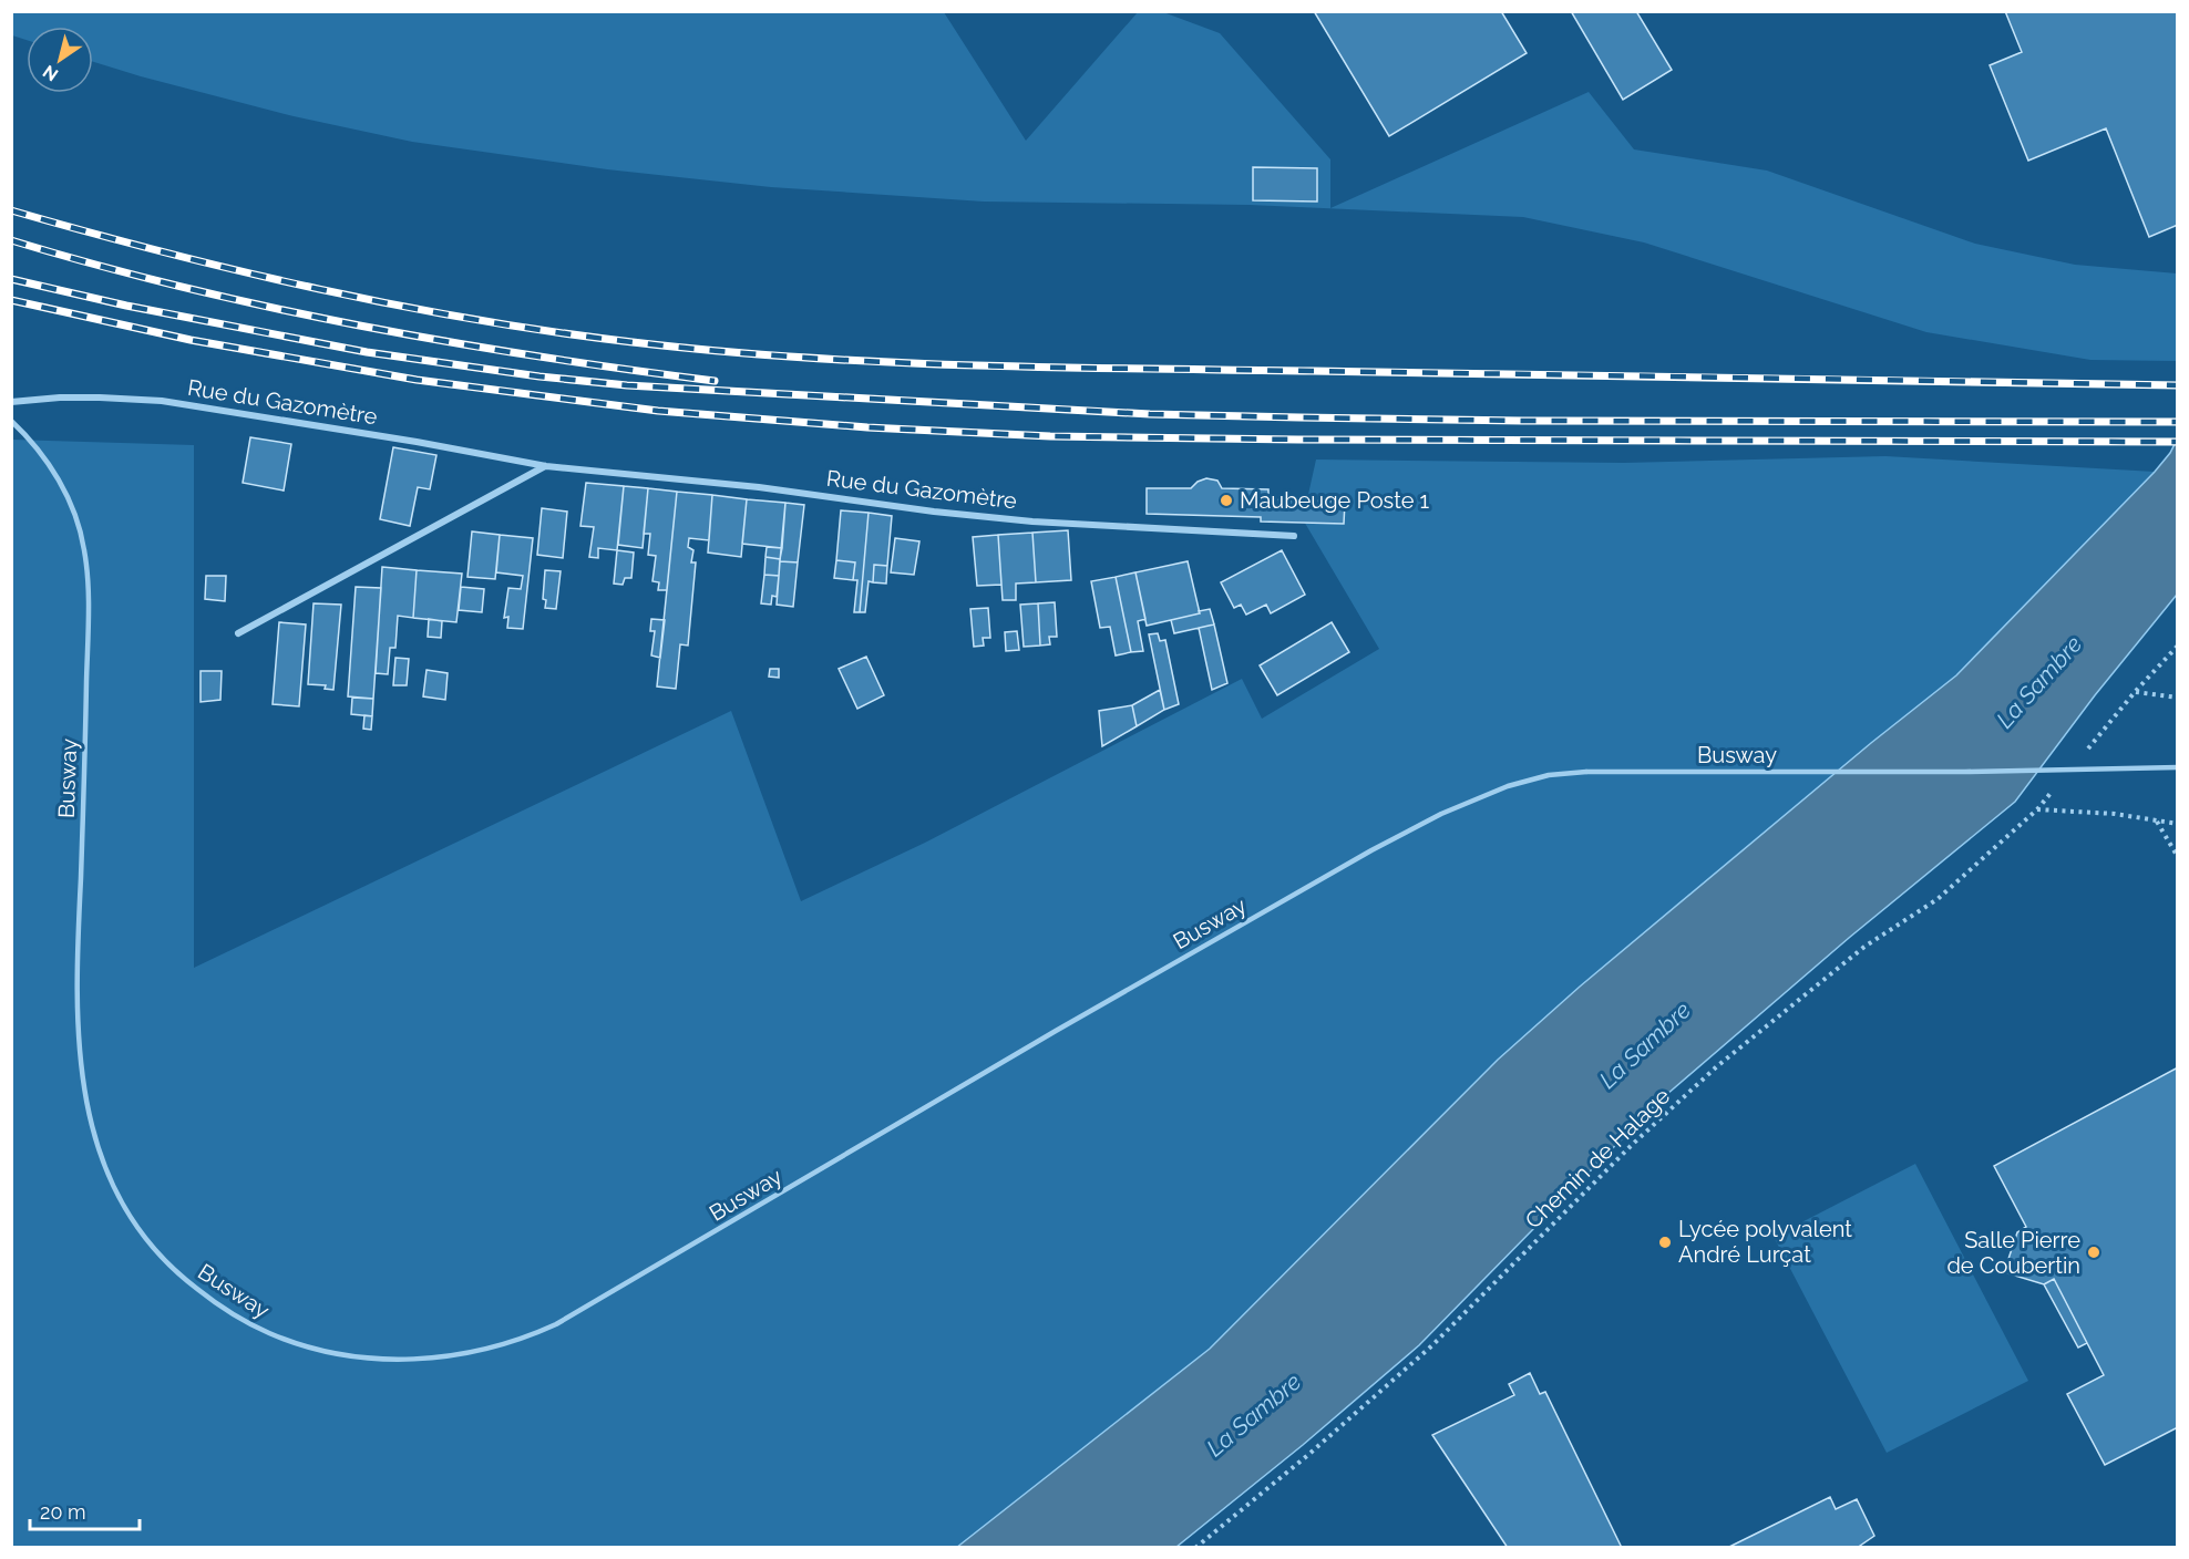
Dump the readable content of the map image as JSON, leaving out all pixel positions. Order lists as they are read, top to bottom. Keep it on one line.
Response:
{"streets":{"street":["Rue du Gazomètre"],"lane":["Busway"],"path":["Chemin de Halage"]},"water":["La Sambre"],"places":["Maubeuge Poste 1","Lycée polyvalent André Lurçat","Salle Pierre de Coubertin"],"scale_bar":"20 m","north":"bottom left"}
